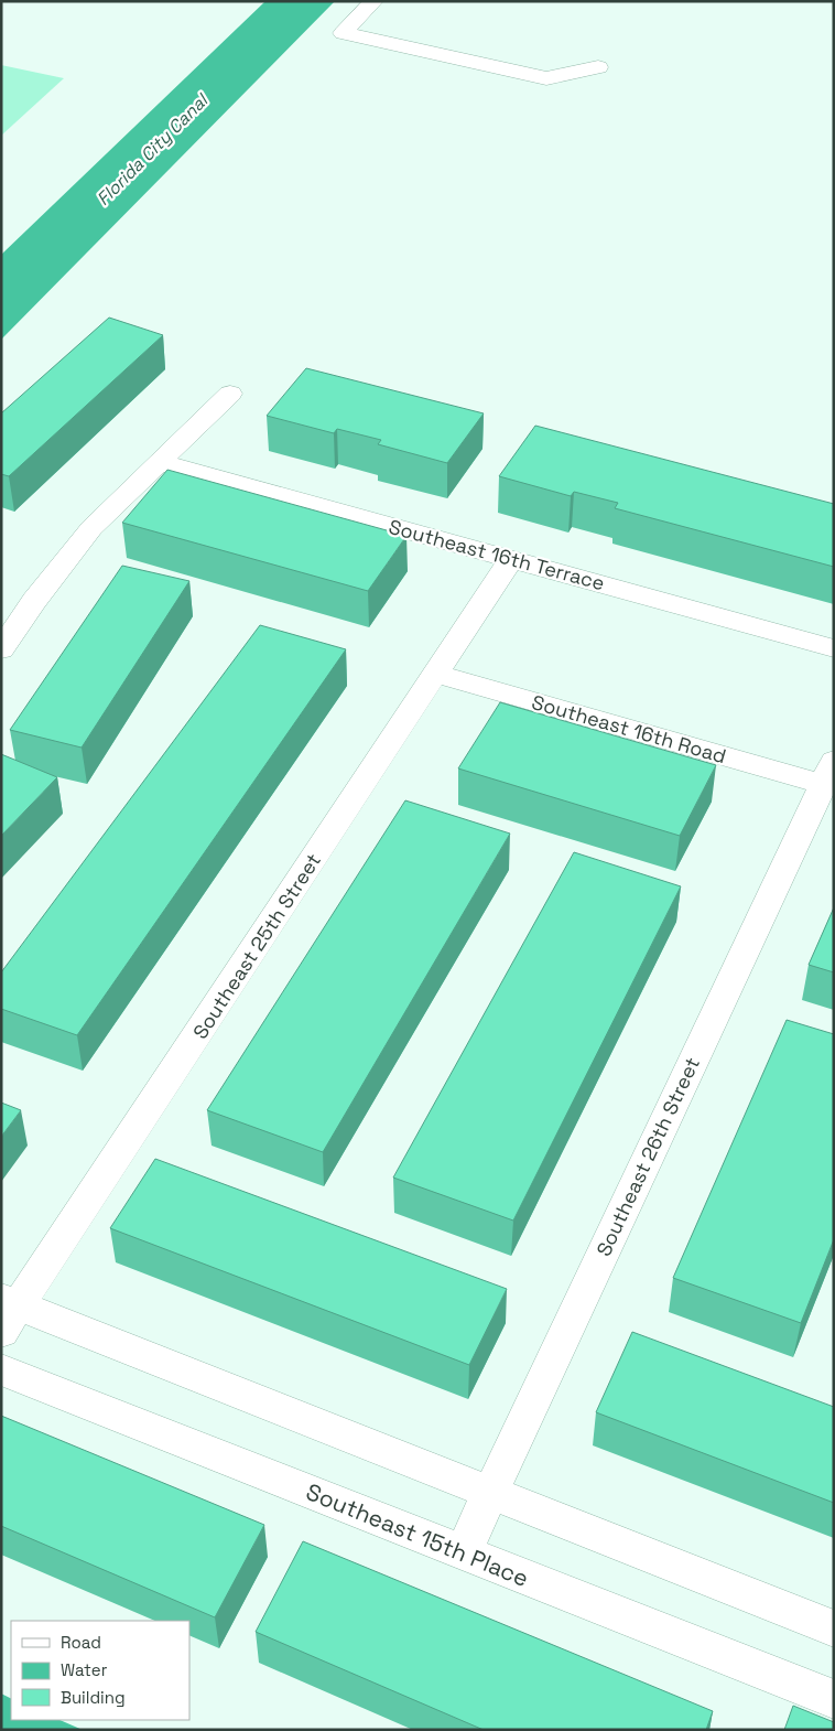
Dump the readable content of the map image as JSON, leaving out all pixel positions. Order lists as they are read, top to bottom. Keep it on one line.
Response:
{"streets":{"street":["Southeast 16th Terrace","Southeast 16th Road","Southeast 25th Street","Southeast 26th Street","Southeast 15th Place"]},"crossings":[["Southeast 16th Terrace","Southeast 25th Street"],["Southeast 16th Road","Southeast 25th Street"],["Southeast 16th Road","Southeast 26th Street"],["Southeast 26th Street","Southeast 15th Place"]],"water":["Florida City Canal"],"legend":["Road","Water","Building"]}
